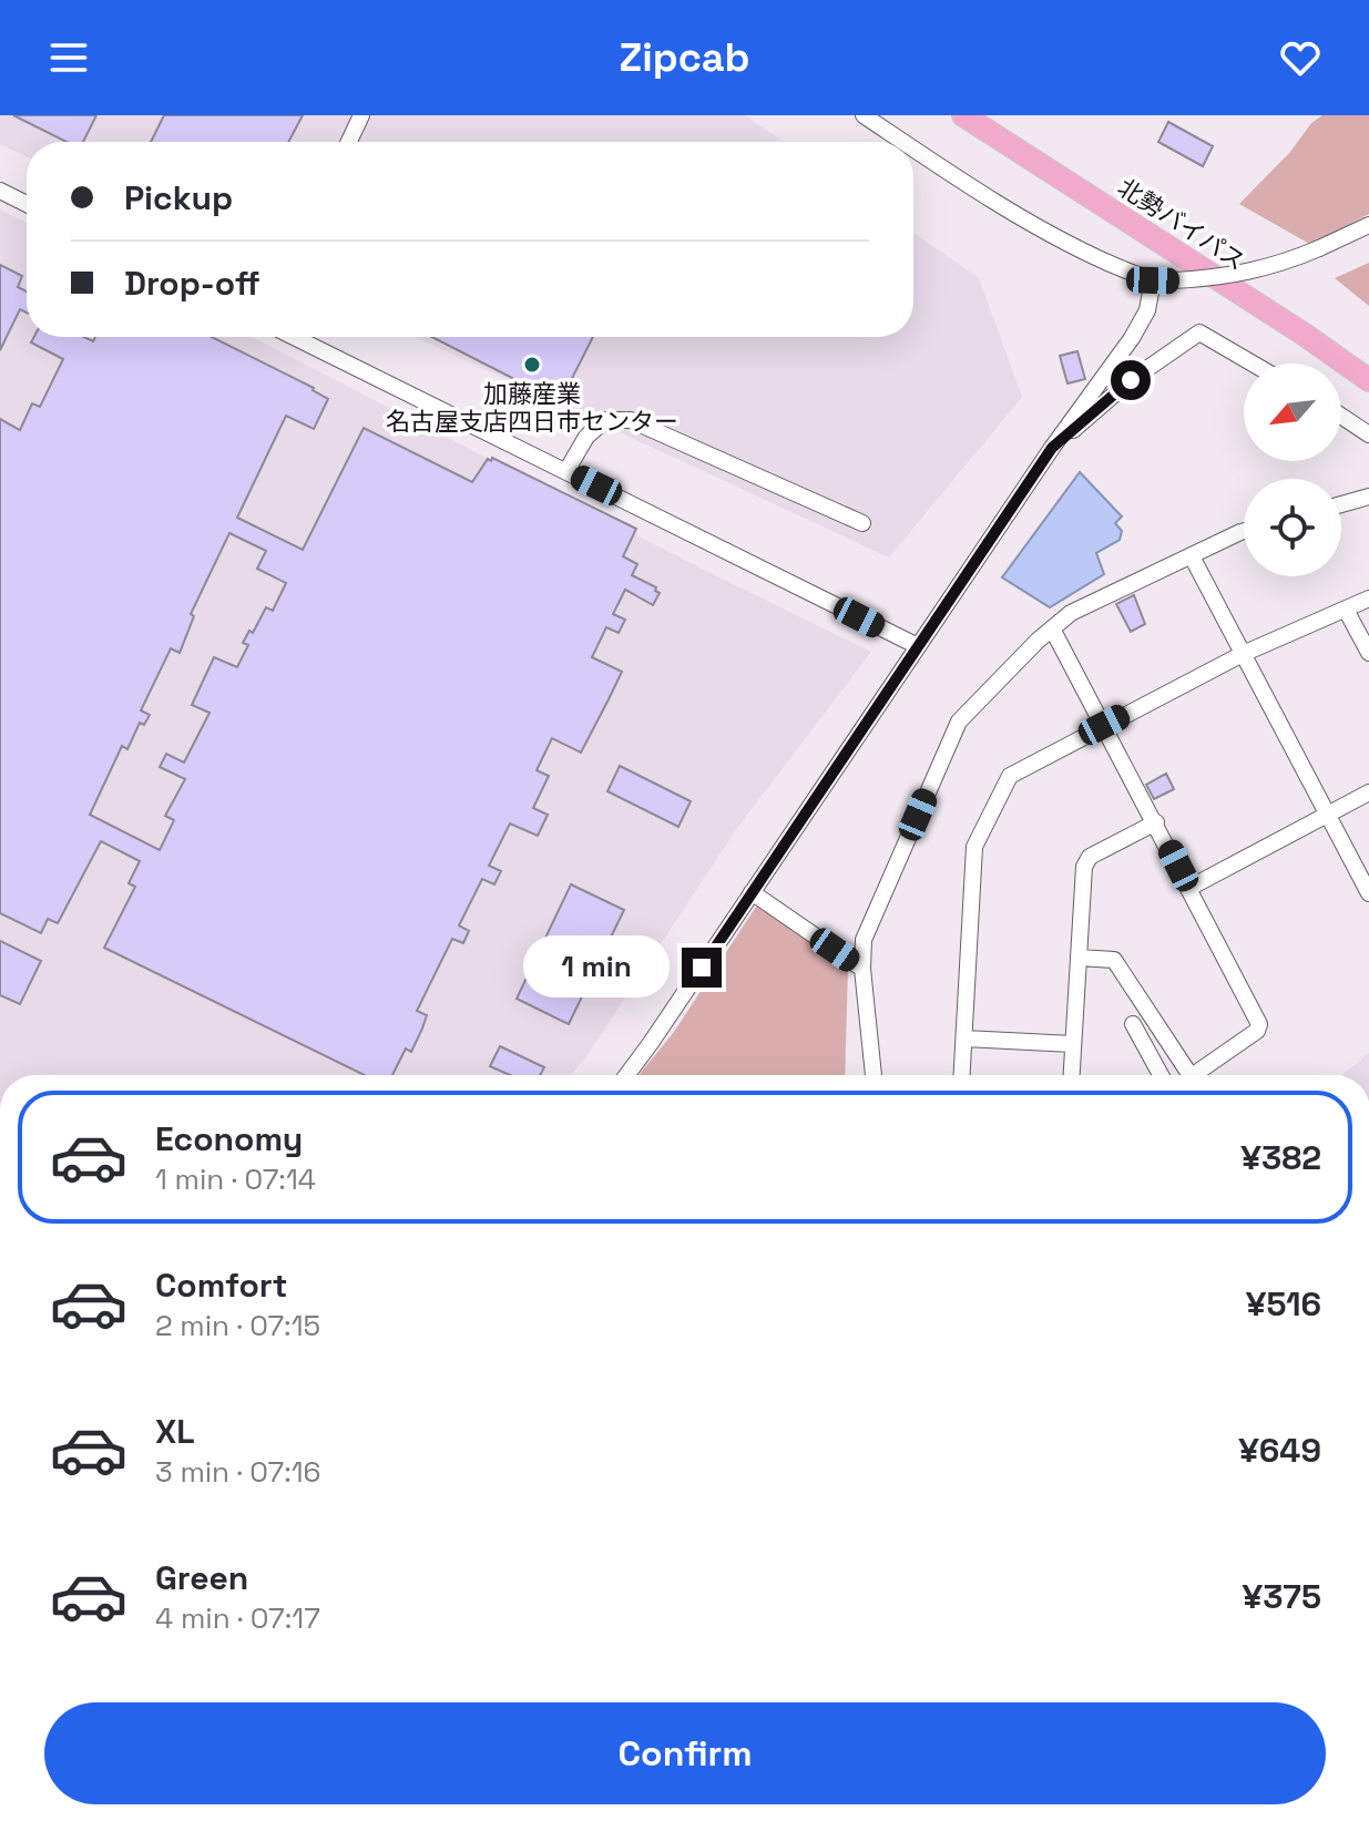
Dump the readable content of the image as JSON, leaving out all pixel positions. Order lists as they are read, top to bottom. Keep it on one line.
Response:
{"streets":{"highway":["北勢バイパス"]},"places":["加藤産業 名古屋支店四日市センター"],"north":"bottom left","page":{"header":"Zipcab","banner":["Pickup","Drop-off"],"bubble":"1 min","list":[{"name":"Economy","note":"1 min · 07:14","value":"¥382"},{"name":"Comfort","note":"2 min · 07:15","value":"¥516"},{"name":"XL","note":"3 min · 07:16","value":"¥649"},{"name":"Green","note":"4 min · 07:17","value":"¥375"}],"buttons":"Confirm"}}
